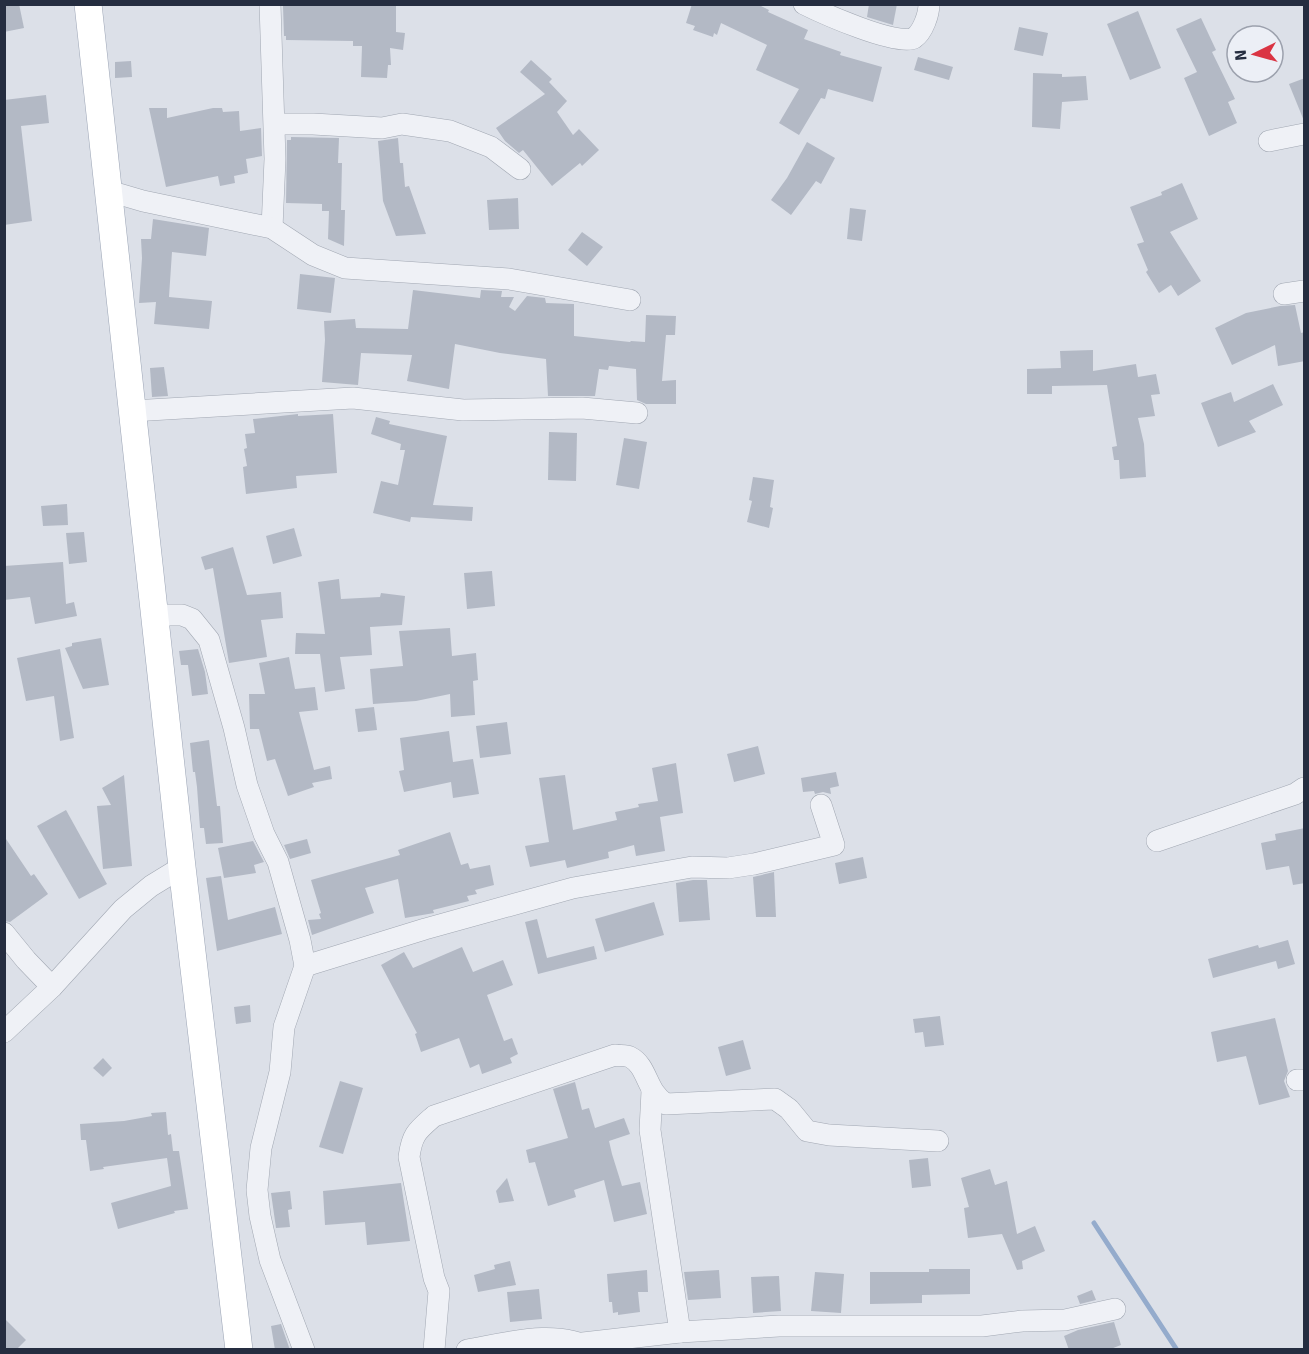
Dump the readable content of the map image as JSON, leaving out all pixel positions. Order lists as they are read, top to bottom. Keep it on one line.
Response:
{"north":"left"}
